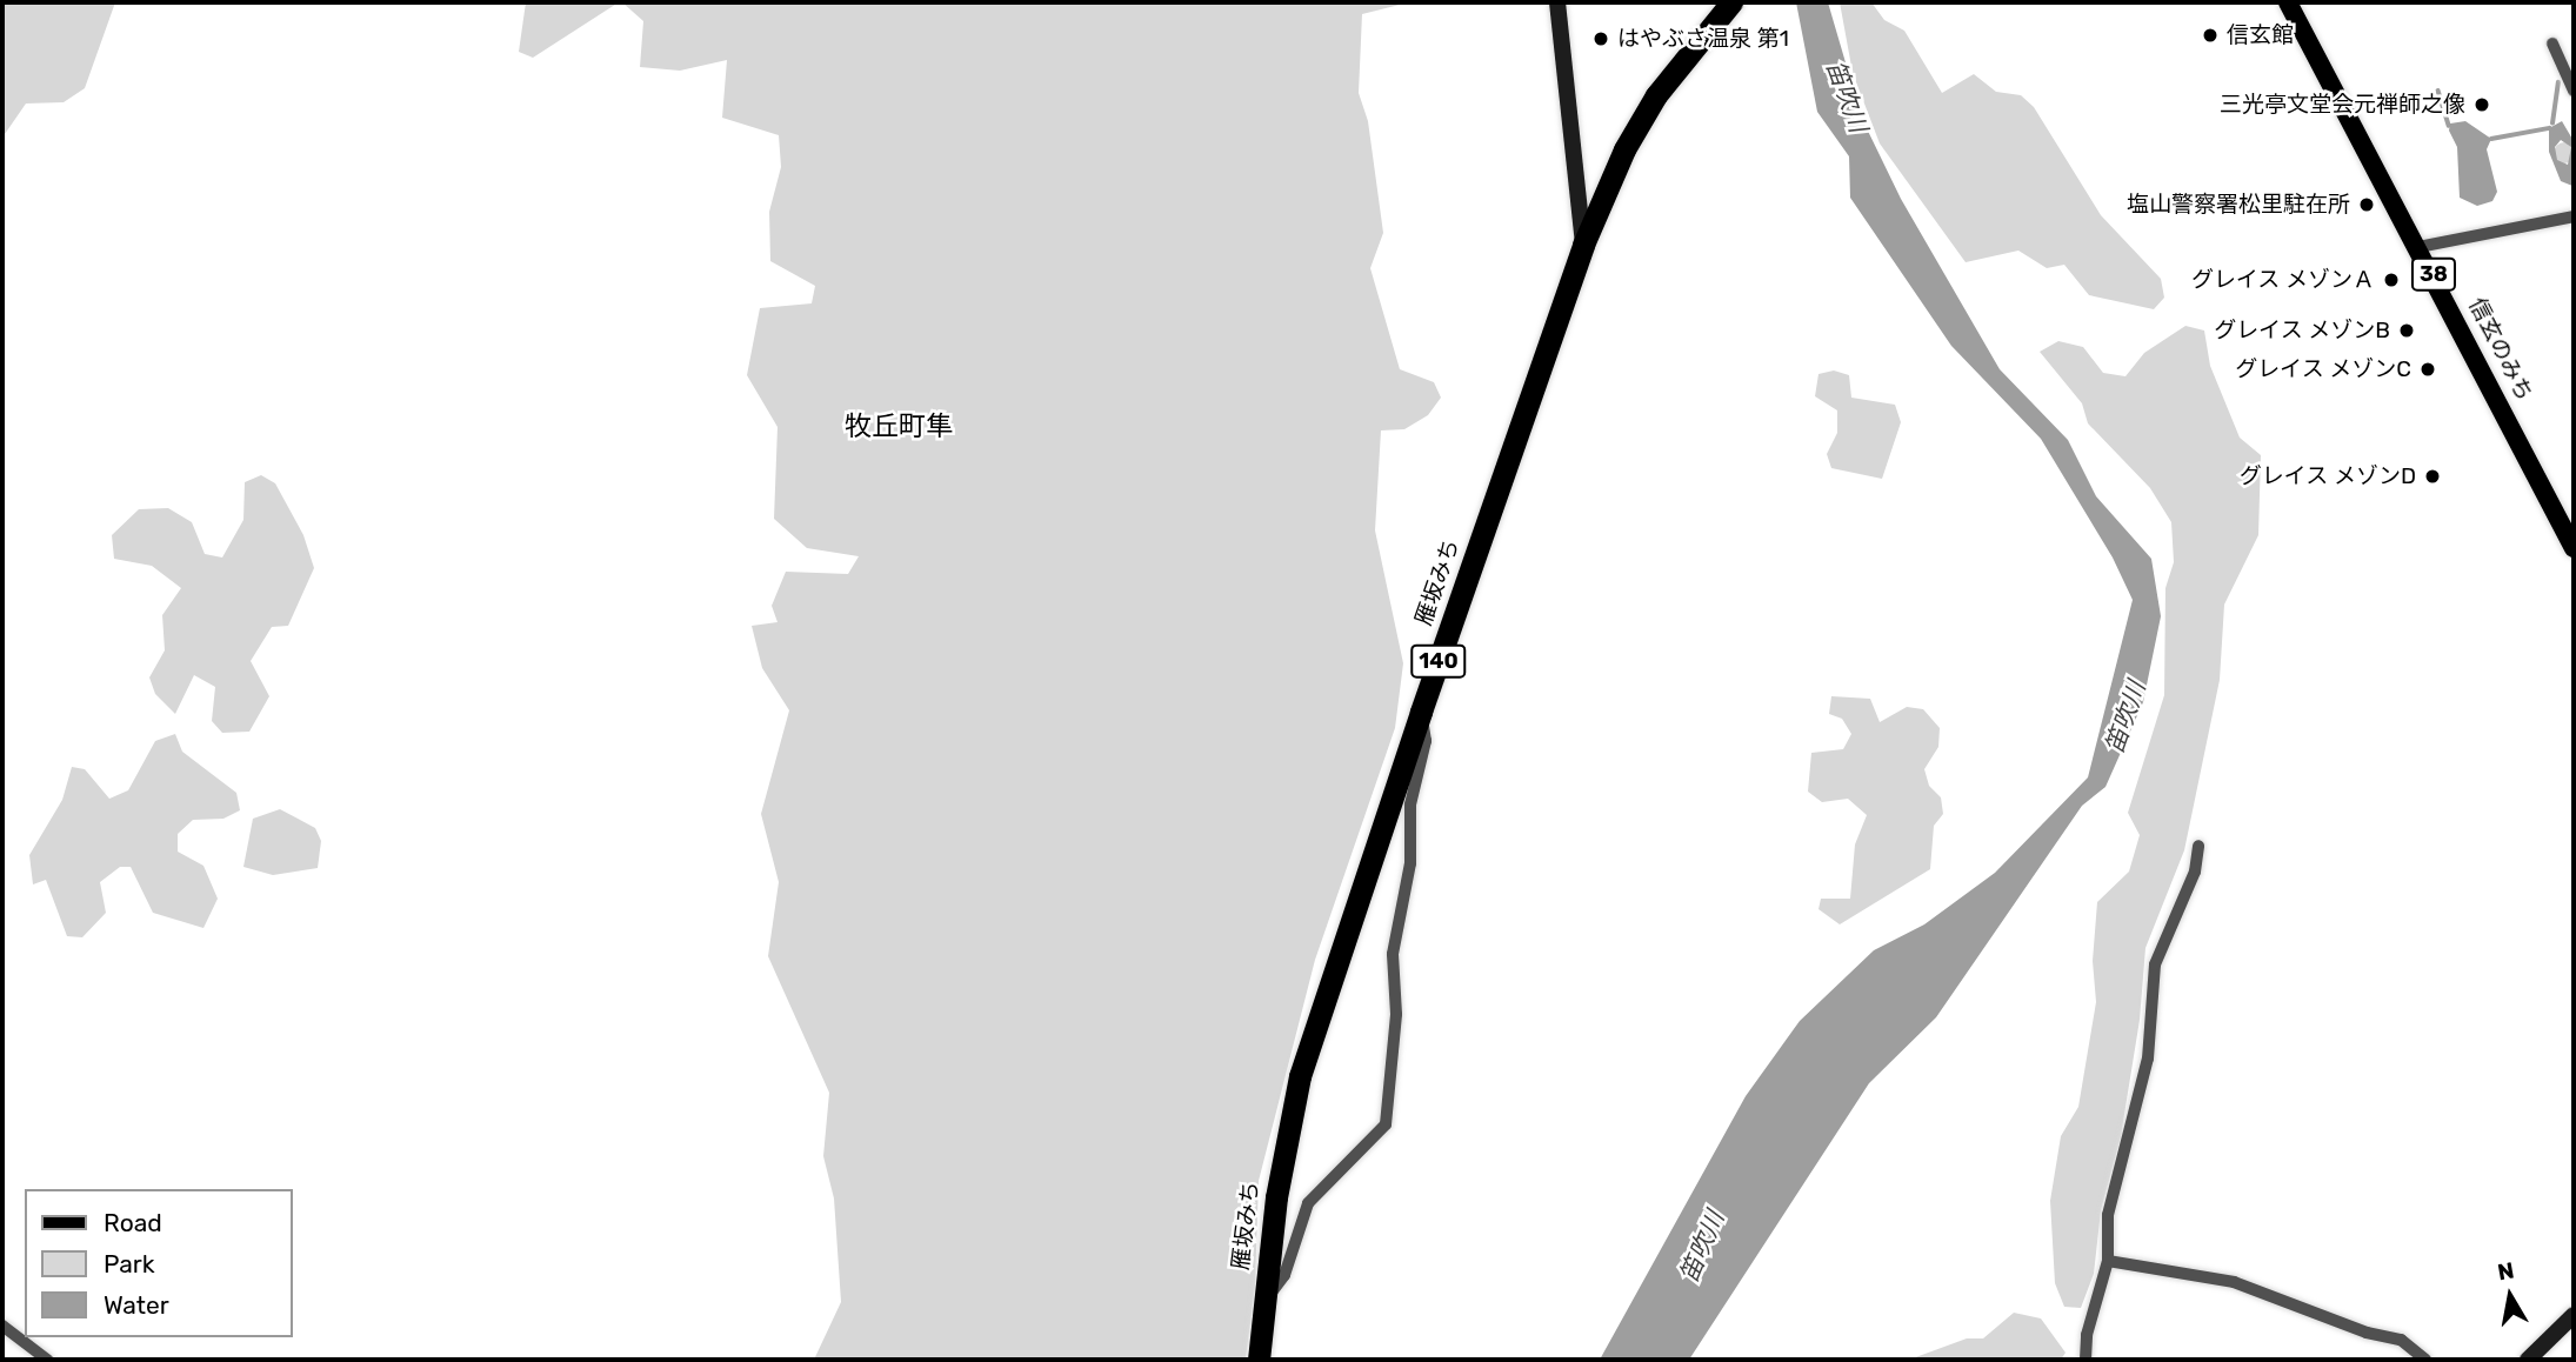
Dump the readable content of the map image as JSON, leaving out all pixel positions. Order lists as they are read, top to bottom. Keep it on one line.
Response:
{"streets":{"highway":["雁坂みち","140"],"main road":["38","信玄のみち"]},"districts":["牧丘町隼"],"water":["笛吹川"],"places":["信玄館","はやぶさ温泉 第1","三光亭文堂会元禅師之像","塩山警察署松里駐在所","グレイス メゾンＡ","グレイス メゾンB","グレイス メゾンC","グレイス メゾンD"],"legend":["Road","Park","Water"],"north":"top"}
